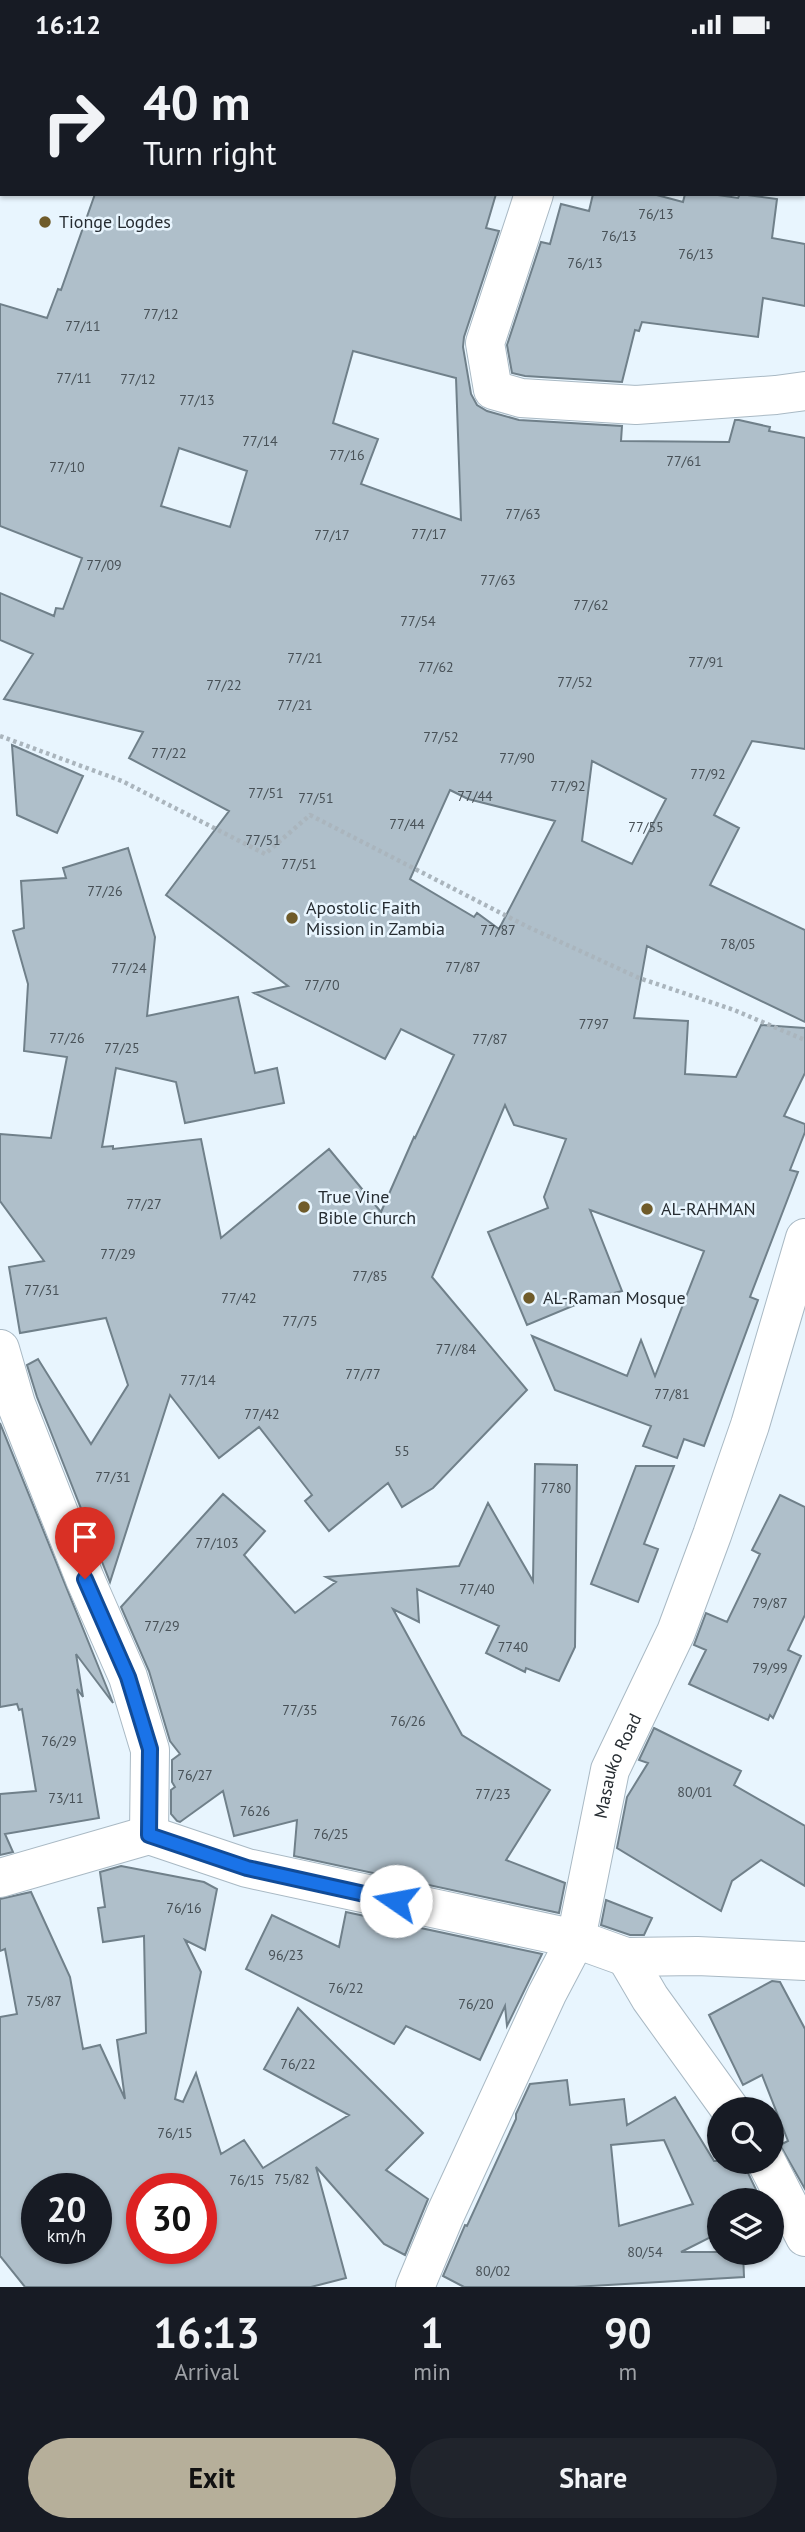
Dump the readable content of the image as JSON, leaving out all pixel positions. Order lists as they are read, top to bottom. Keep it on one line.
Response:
{"streets":{"street":["Masauko Road"]},"places":["Tionge Logdes","Apostolic Faith Mission in Zambia","True Vine Bible Church","AL-RAHMAN","AL-Raman Mosque"],"house_numbers":["76/13","76/13","76/13","76/13","77/12","77/11","77/11","77/12","77/13","77/14","77/16","77/61","77/10","77/63","77/17","77/17","77/09","77/63","77/62","77/54","77/21","77/91","77/62","77/52","77/22","77/21","77/52","77/22","77/90","77/92","77/92","77/51","77/44","77/51","77/44","77/55","77/51","77/51","77/26","77/87","78/05","77/87","77/24","77/70","7797","77/26","77/87","77/25","77/27","77/29","77/85","77/31","77/42","77/75","77//84","77/77","77/14","77/81","77/42","55","77/31","7780","77/103","77/40","79/87","77/29","7740","79/99","77/35","76/26","76/29","76/27","80/01","77/23","73/11","7626","76/25","76/16","96/23","76/22","75/87","76/20","76/22","76/15","75/82","76/15","80/54","80/02"],"page":{"status":"16:12","turn":["40 m","Turn right"],"speed":"20 km/h","limit":"30","eta":["16:13","Arrival","1","min","90","m"],"buttons":["Exit","Share"]}}
